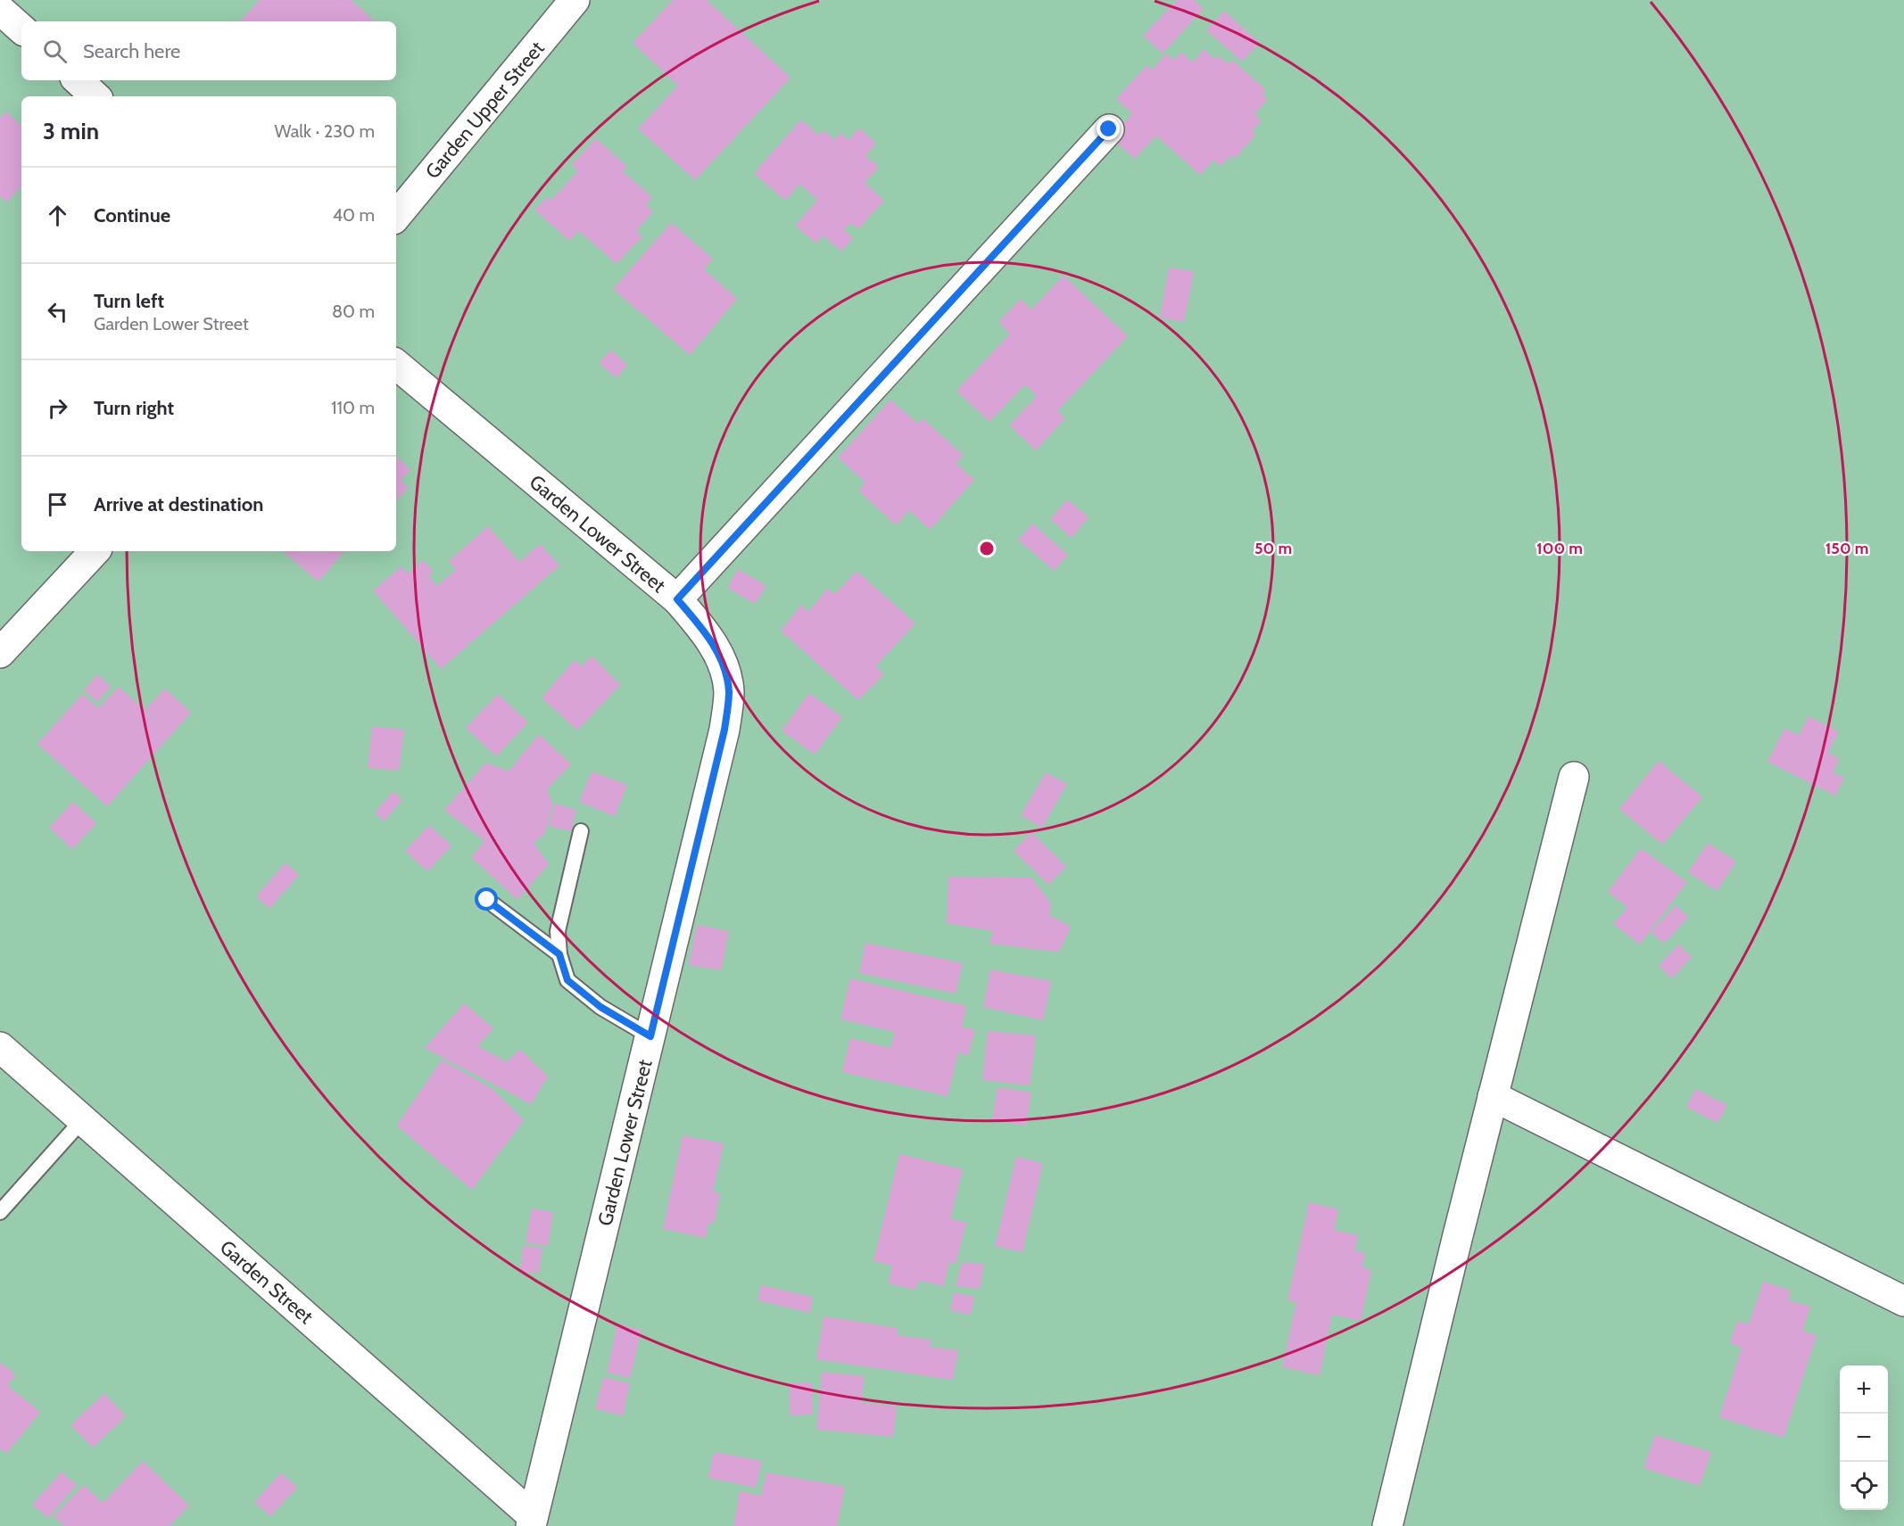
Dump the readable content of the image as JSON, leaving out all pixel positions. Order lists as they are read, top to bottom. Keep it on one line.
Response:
{"streets":{"street":["Garden Upper Street","Garden Lower Street","Garden Street"]},"crossings":[["Garden Lower Street","Garden Street"]],"page":{"search":"Search here","heading":["3 min","Walk · 230 m"],"list":[["Continue","40 m"],["Turn left","Garden Lower Street","80 m"],["Turn right","110 m"],"Arrive at destination"],"map_buttons":["+","−"]},"rings":["50 m","100 m","150 m"]}
